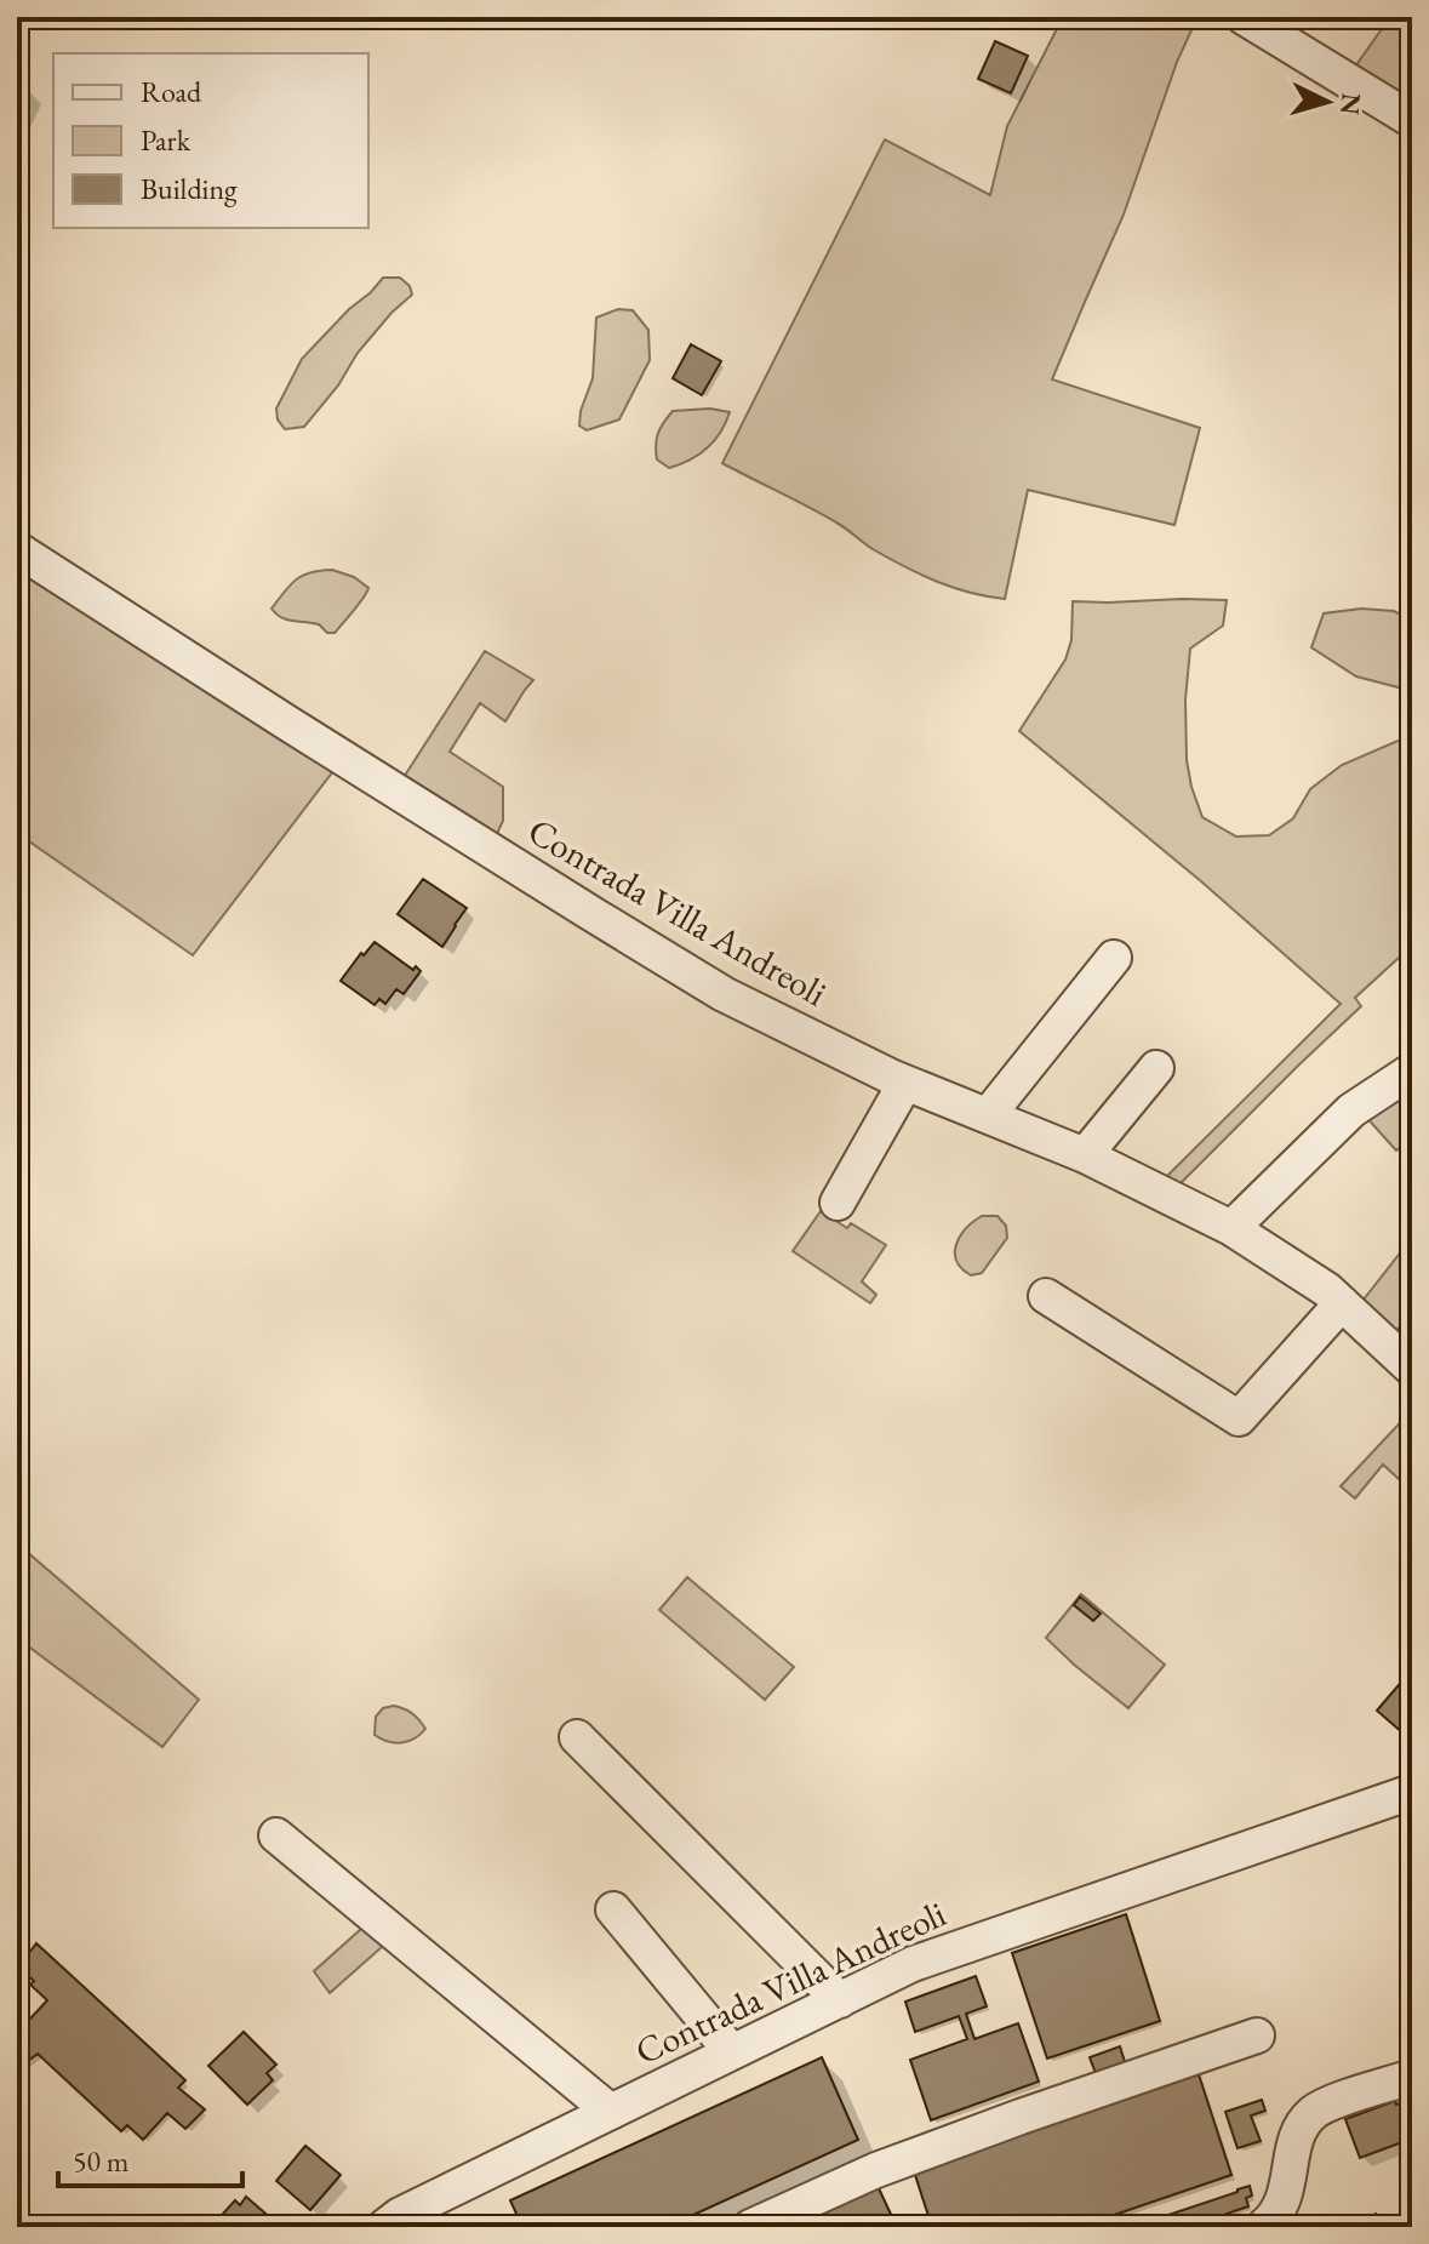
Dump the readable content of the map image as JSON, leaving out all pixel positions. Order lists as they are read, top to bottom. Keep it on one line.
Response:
{"streets":{"street":["Contrada Villa Andreoli"]},"legend":["Road","Park","Building"],"scale_bar":"50 m","north":"right"}
